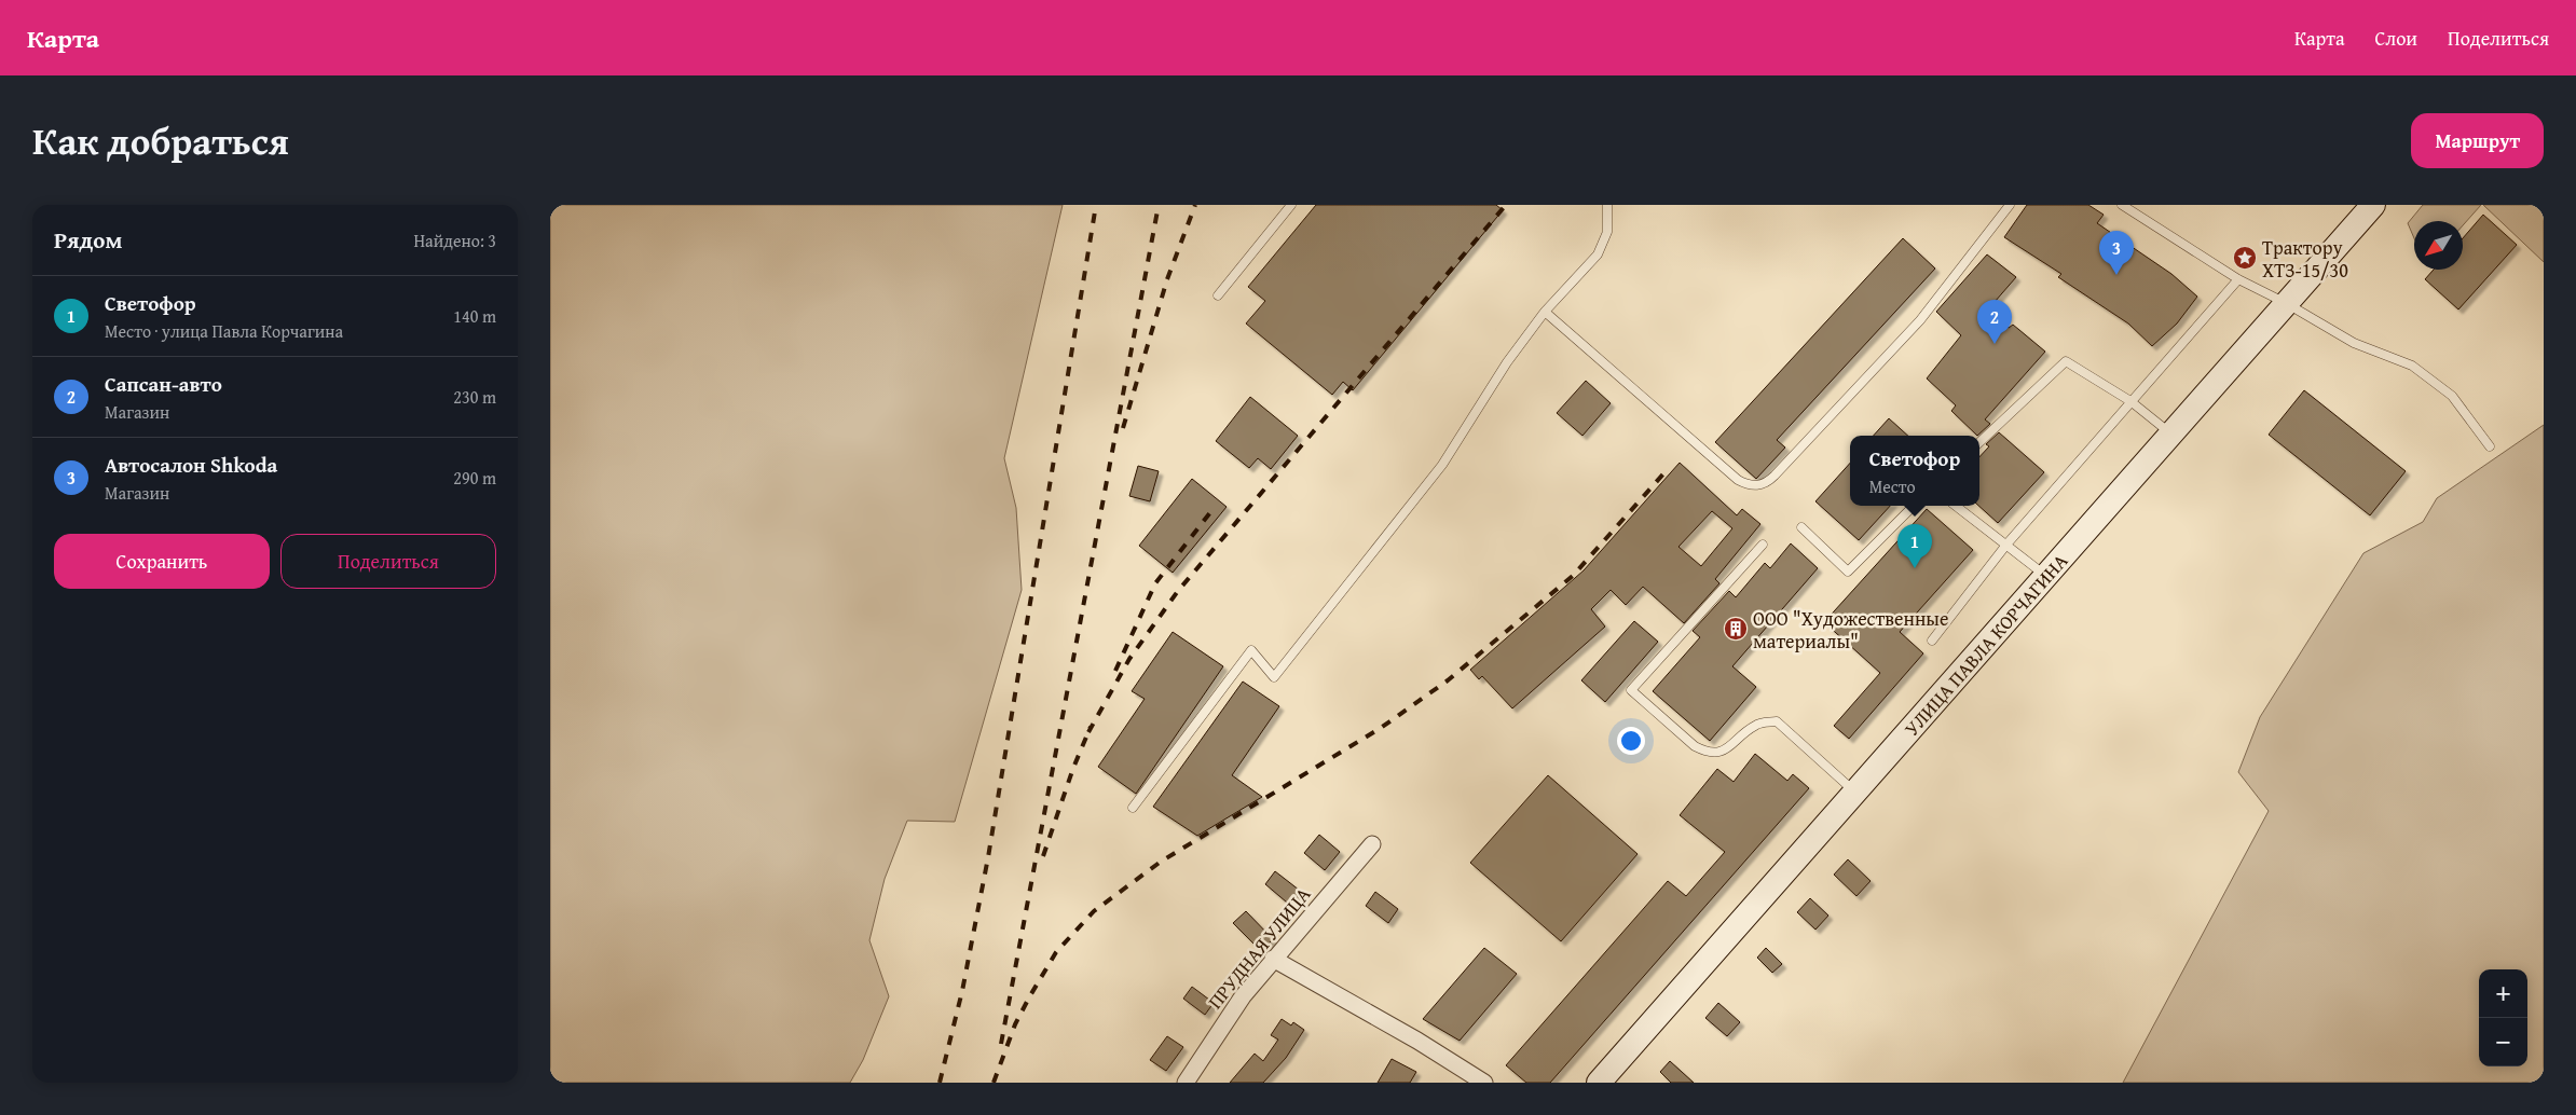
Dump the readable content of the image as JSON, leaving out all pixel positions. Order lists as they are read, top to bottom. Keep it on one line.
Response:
{"streets":{"main road":["УЛИЦА ПАВЛА КОРЧАГИНА"],"street":["ПРУДНАЯ УЛИЦА"]},"places":{"place":["Трактору ХТЗ-15/30"],"building":["ООО \"Художественные материалы\""]},"north":"bottom left","page":{"header":"Карта","nav":["Карта","Слои","Поделиться"],"title":"Как добраться","buttons":["Маршрут",["Сохранить","Поделиться"]],"heading":["Рядом","Найдено: 3"],"pins":["3","2","1"],"list":[{"mark":"1","name":"Светофор","note":"Место · улица Павла Корчагина","value":"140 m"},{"mark":"2","name":"Сапсан-авто","note":"Магазин","value":"230 m"},{"mark":"3","name":"Автосалон Shkoda","note":"Магазин","value":"290 m"}],"popup":["Светофор","Место"],"map_buttons":["+","−"]}}
